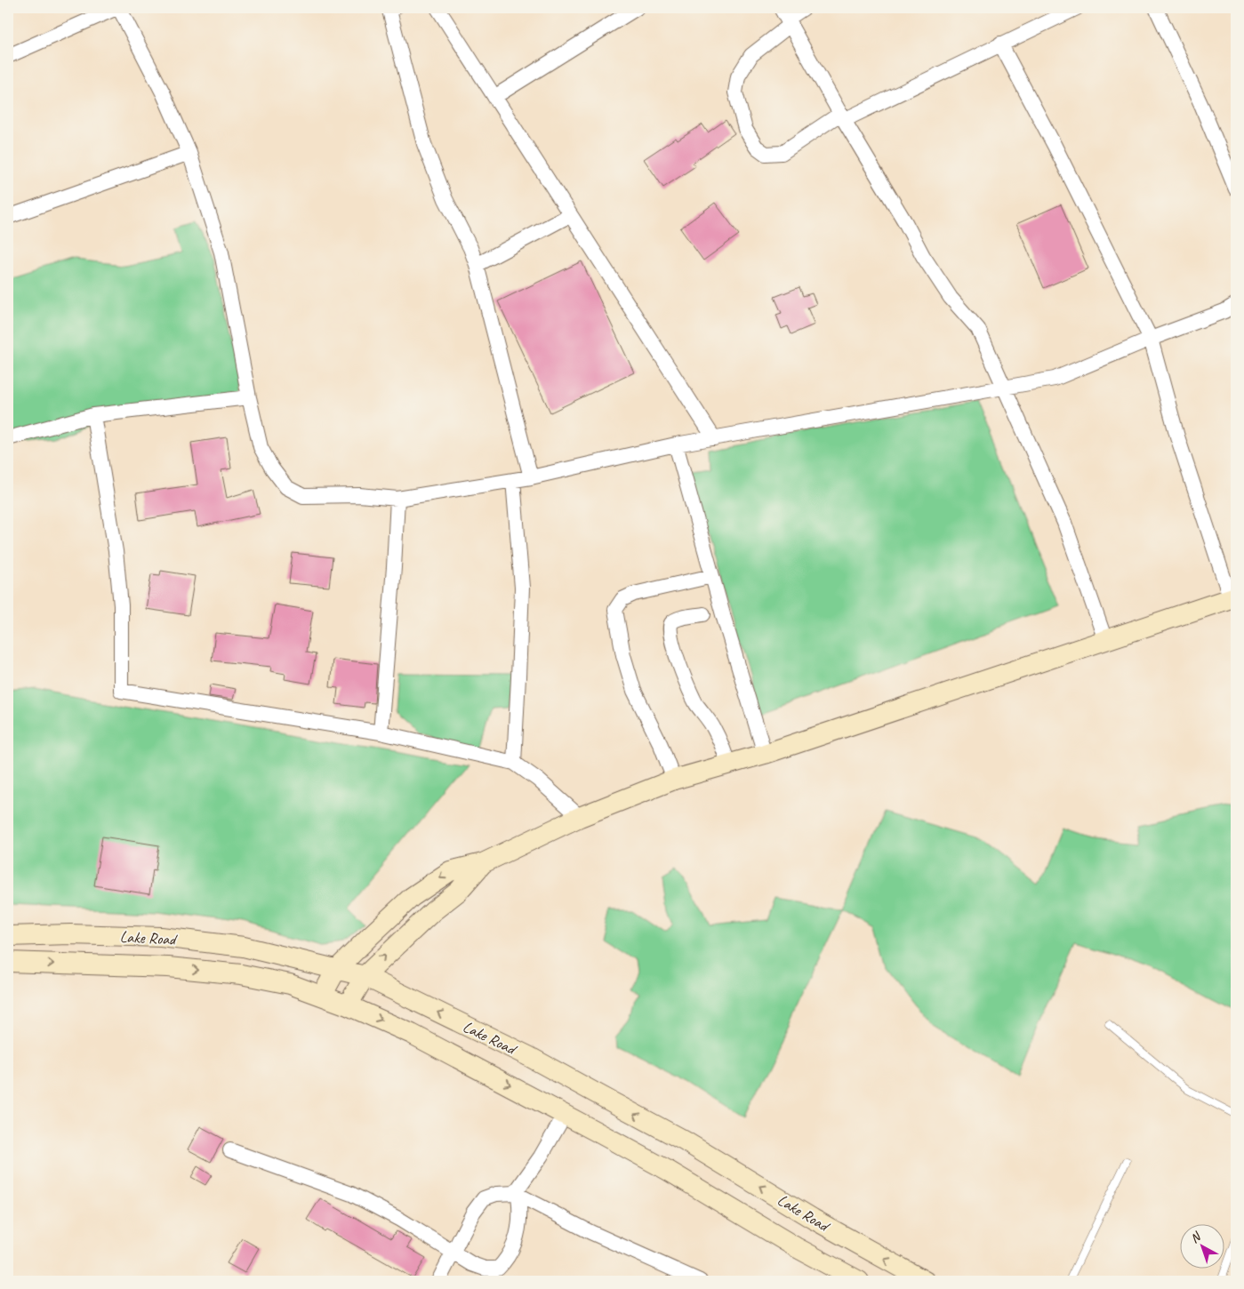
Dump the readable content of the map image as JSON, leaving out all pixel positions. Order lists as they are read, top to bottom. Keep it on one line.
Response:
{"streets":{"main road":["Lake Road"]},"north":"top left"}
